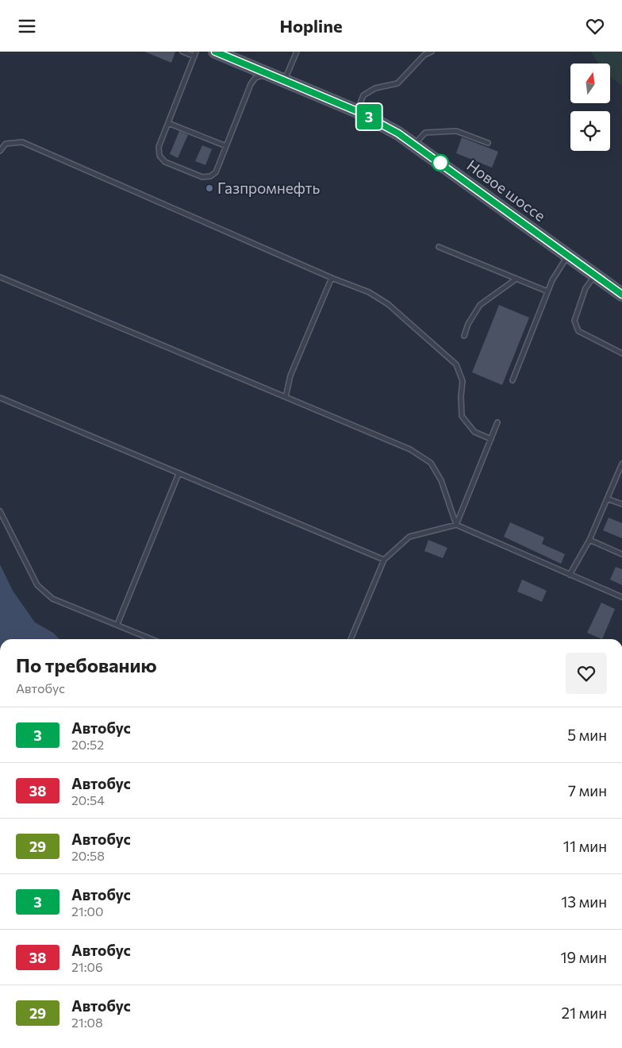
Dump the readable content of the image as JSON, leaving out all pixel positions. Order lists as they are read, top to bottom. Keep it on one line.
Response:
{"streets":{"main road":["Новое шоссе"]},"places":["Газпромнефть"],"lines":["bus line 3"],"north":"top","page":{"header":"Hopline","on_map":"3","heading":["По требованию","Автобус"],"list":[{"mark":"3","name":"Автобус","note":"20:52","value":"5 мин"},{"mark":"38","name":"Автобус","note":"20:54","value":"7 мин"},{"mark":"29","name":"Автобус","note":"20:58","value":"11 мин"},{"mark":"3","name":"Автобус","note":"21:00","value":"13 мин"},{"mark":"38","name":"Автобус","note":"21:06","value":"19 мин"},{"mark":"29","name":"Автобус","note":"21:08","value":"21 мин"}]}}
